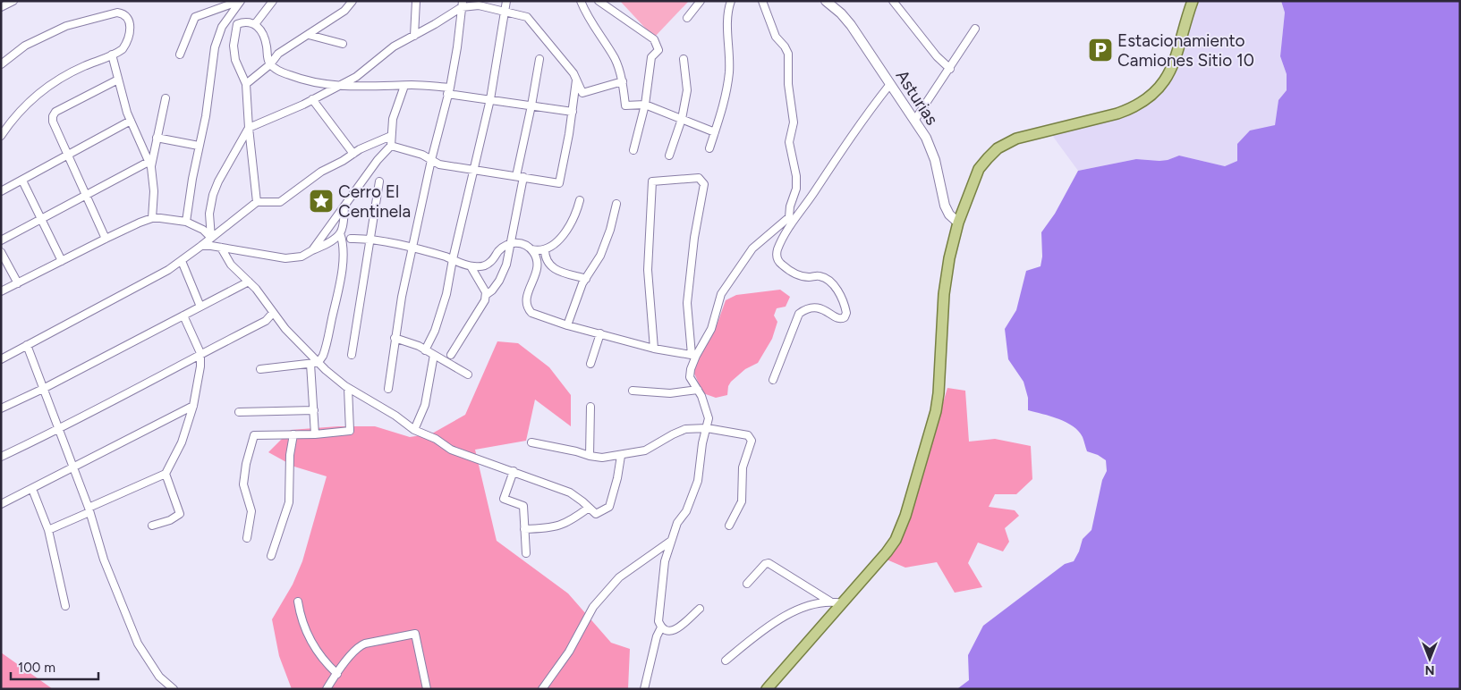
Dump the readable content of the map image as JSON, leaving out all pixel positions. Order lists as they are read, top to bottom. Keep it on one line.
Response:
{"streets":{"street":["Asturias"]},"places":{"parking":["Estacionamiento Camiones Sitio 10"],"place":["Cerro El Centinela"]},"scale_bar":"100 m","north":"bottom"}
